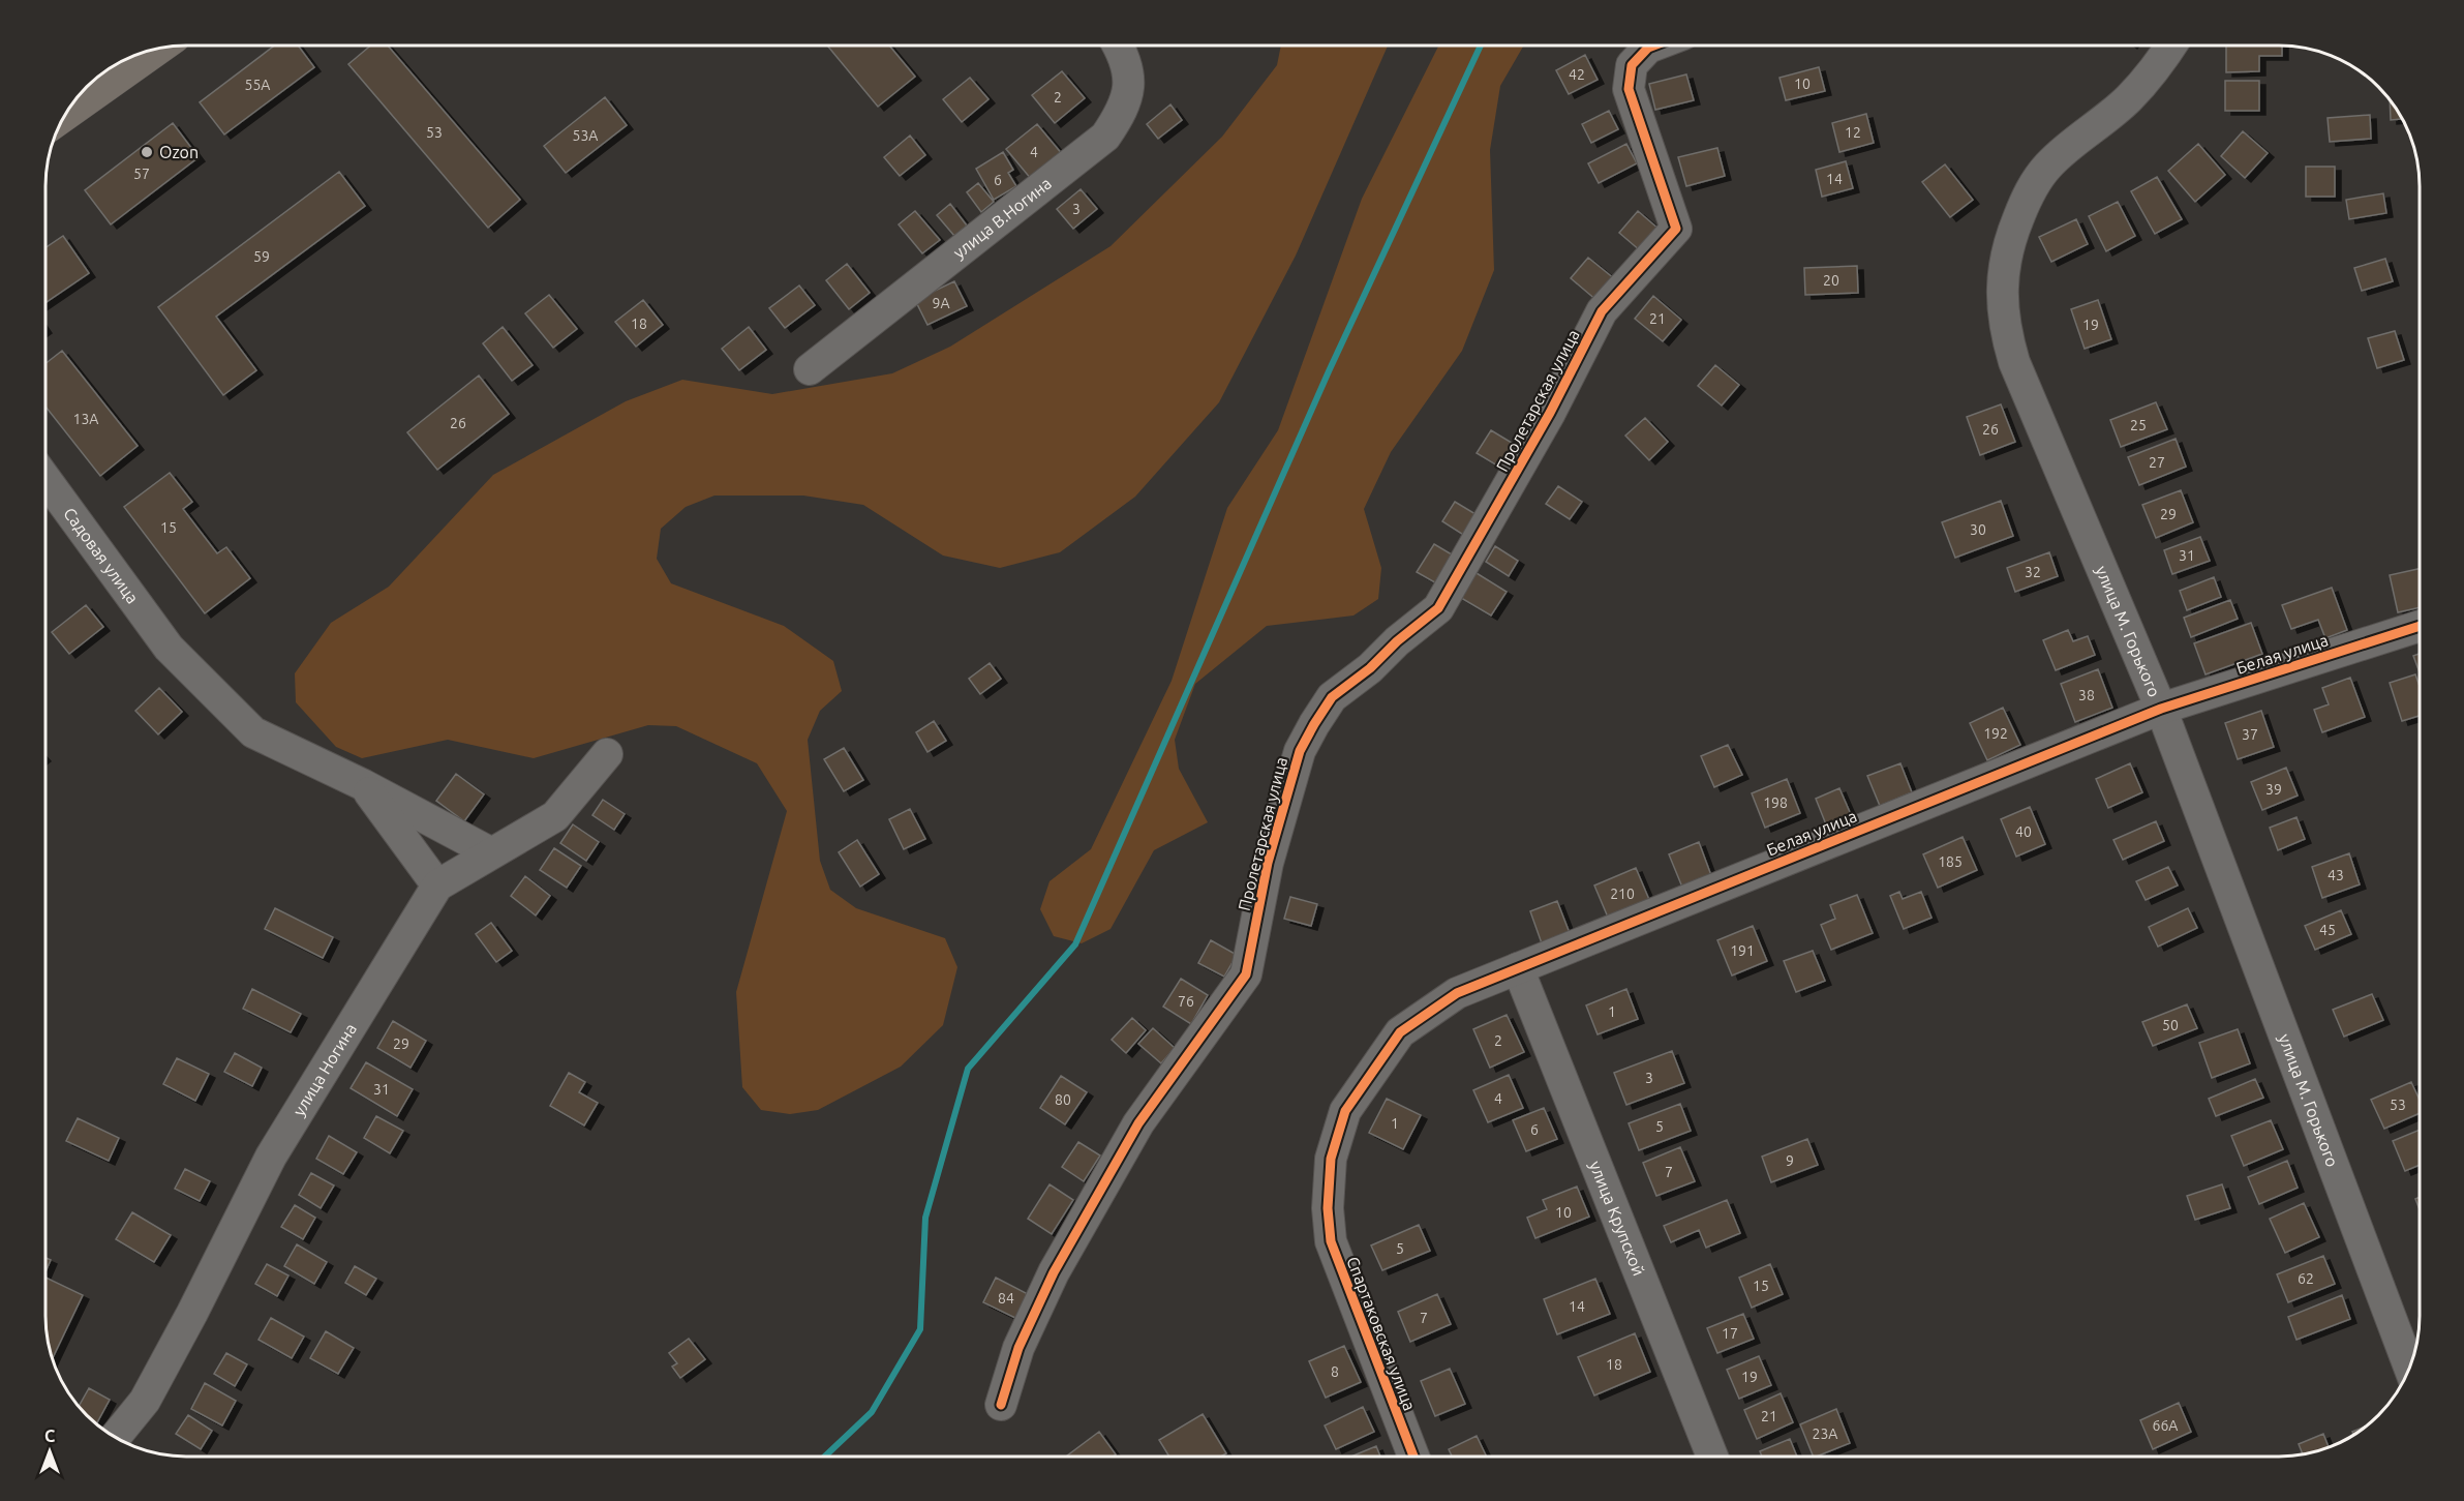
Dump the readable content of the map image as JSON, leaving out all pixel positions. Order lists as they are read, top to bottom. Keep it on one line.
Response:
{"streets":{"street":["улица В.Ногина","Пролетарская улица","Садовая улица","улица М. Горького","Белая улица","улица Ногина","улица Крупской","Спартаковская улица"]},"crossings":[["Садовая улица","улица Ногина"],["улица М. Горького","Белая улица"],["Белая улица","улица Крупской"],["Белая улица","Спартаковская улица"]],"places":["Ozon"],"house_numbers":["42","10","55А","2","53","12","53А","4","57","14","6","3","59","20","9А","21","18","19","13А","26","25","26","27","29","15","30","31","32","38","192","37","39","198","40","185","43","210","45","191","76","1","50","2","29","3","31","4","80","53","1","5","6","9","7","10","5","62","15","84","14","7","17","18","8","19","21","66А","23А"],"north":"top"}
